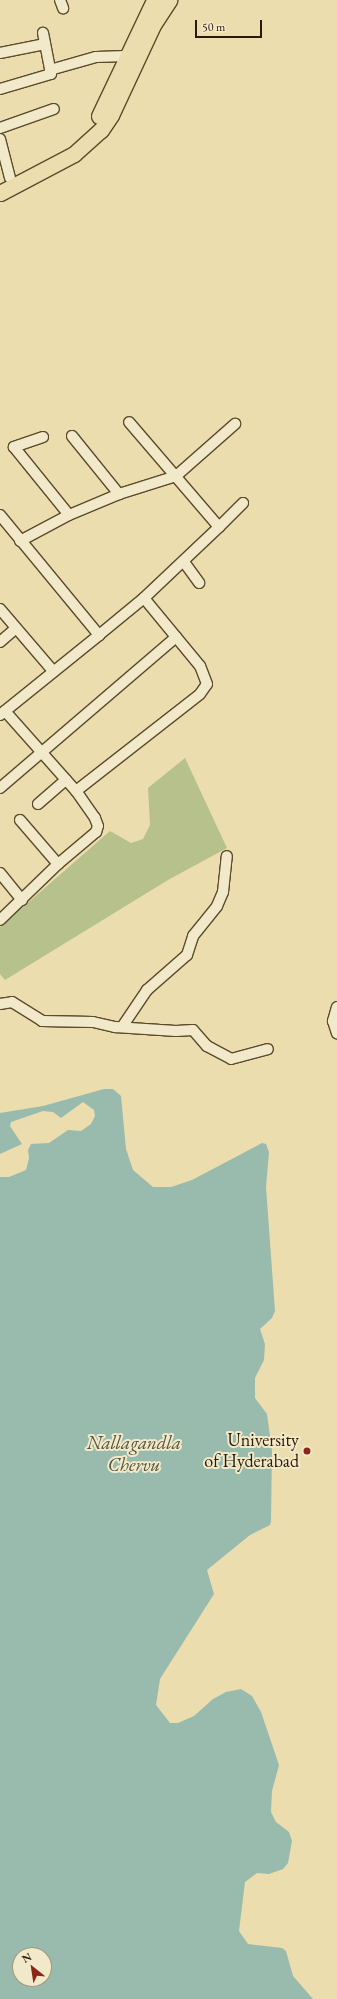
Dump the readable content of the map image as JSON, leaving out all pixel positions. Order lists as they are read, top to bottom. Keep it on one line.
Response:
{"water":["Nallagandla Chervu"],"places":["University of Hyderabad"],"scale_bar":"50 m","north":"top left"}
